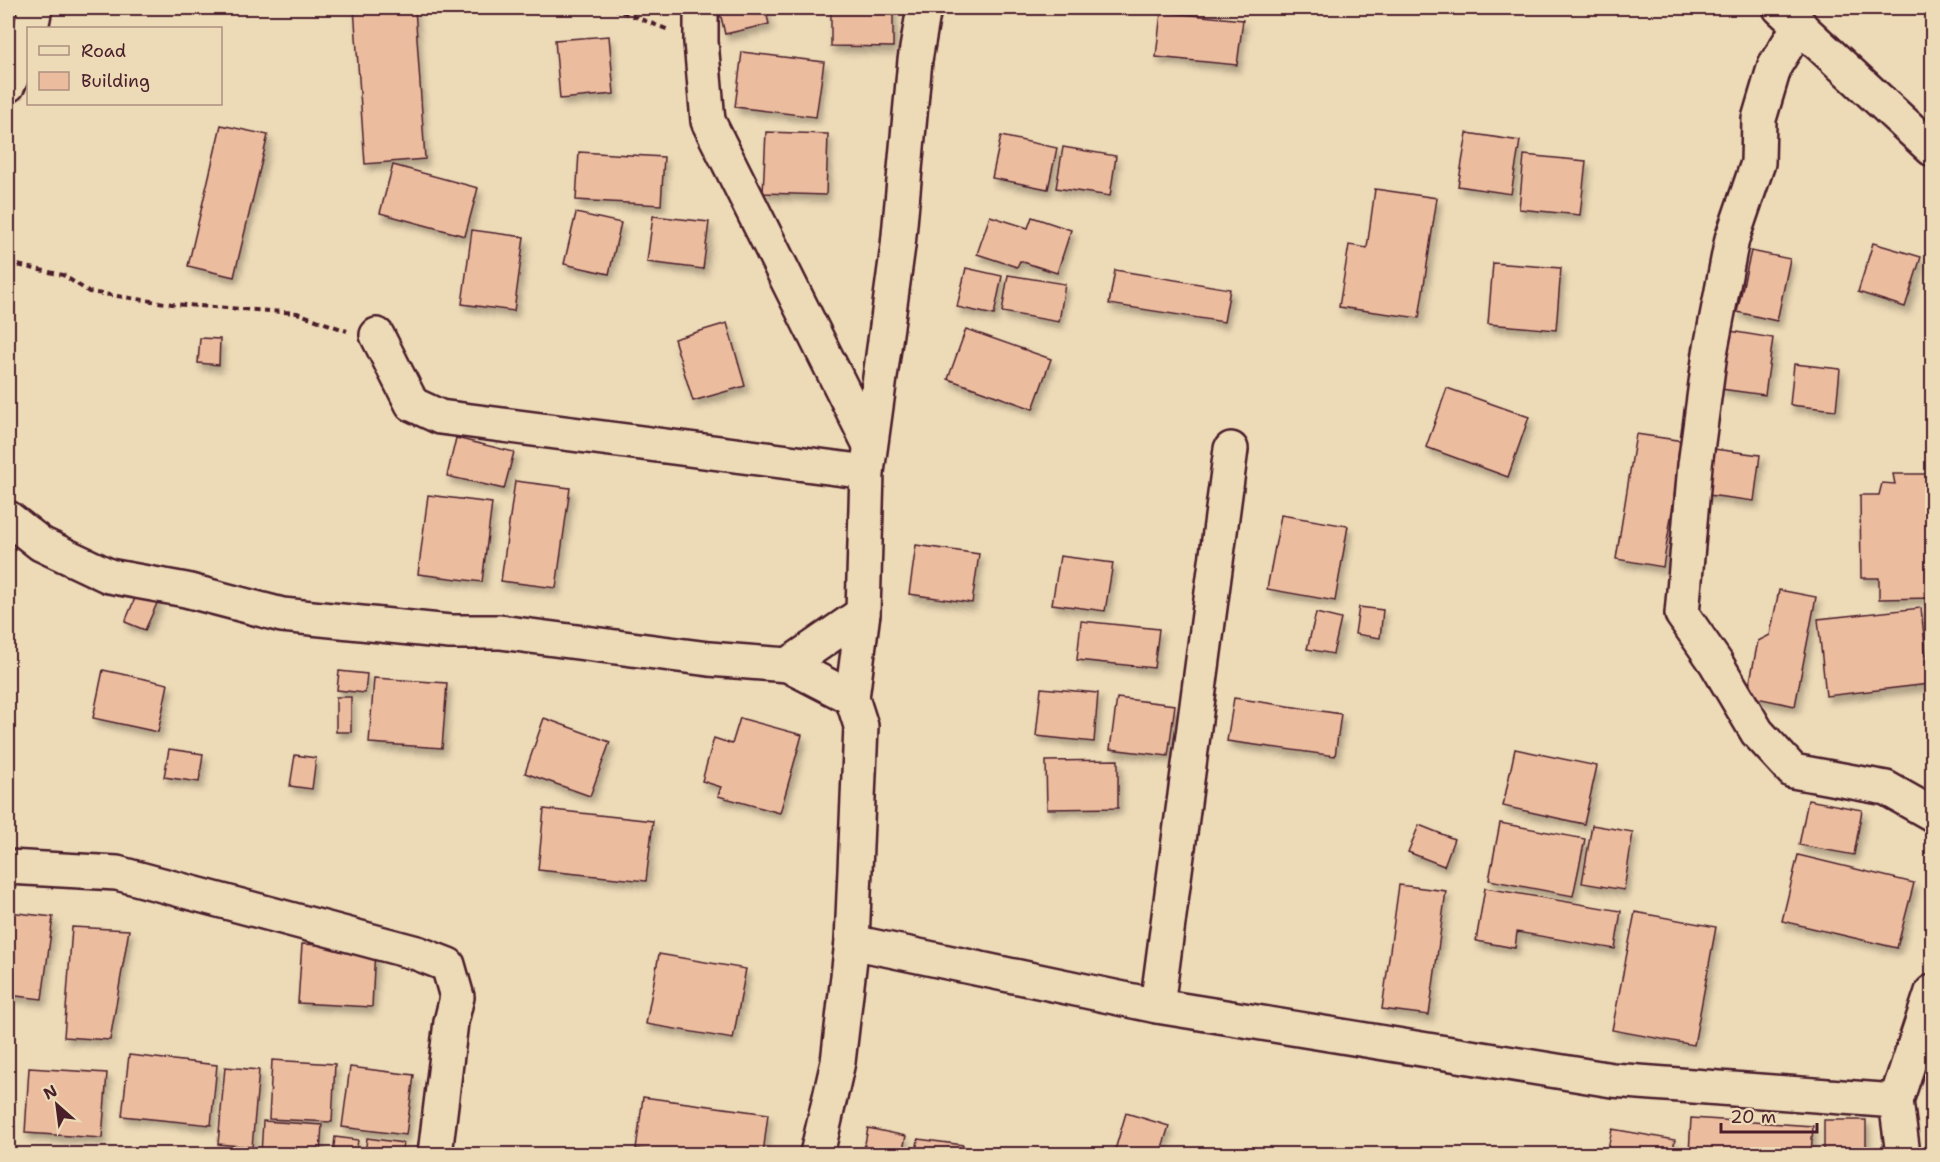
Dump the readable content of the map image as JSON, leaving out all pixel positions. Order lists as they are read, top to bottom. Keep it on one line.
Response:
{"legend":["Road","Building"],"scale_bar":"20 m","north":"top left"}
